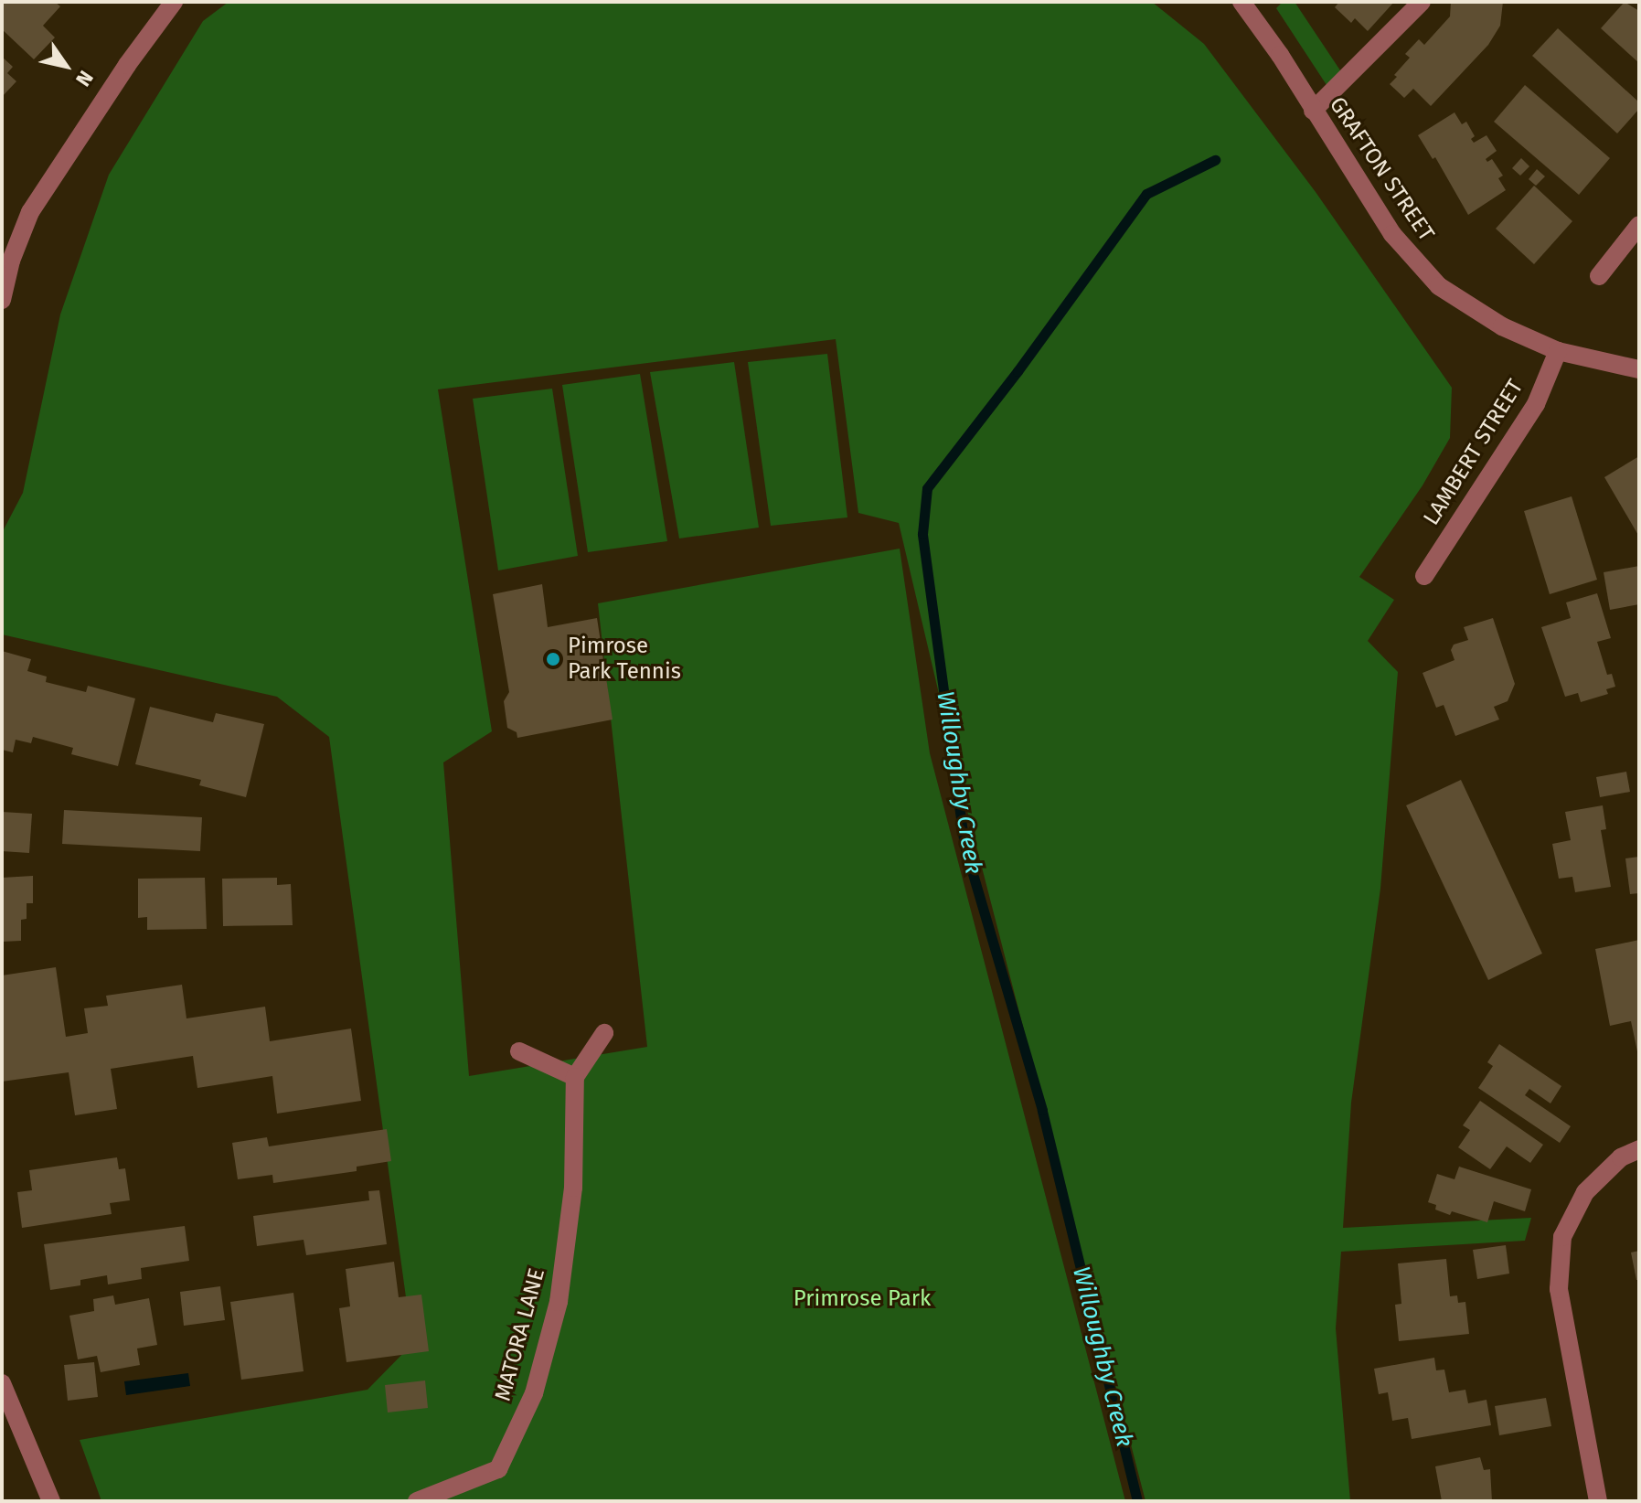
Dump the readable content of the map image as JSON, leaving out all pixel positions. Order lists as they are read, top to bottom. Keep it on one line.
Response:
{"streets":{"street":["GRAFTON STREET","LAMBERT STREET","MATORA LANE"]},"crossings":[["GRAFTON STREET","LAMBERT STREET"]],"water":["Willoughby Creek"],"parks":["Primrose Park"],"places":["Pimrose Park Tennis"],"north":"bottom right"}
